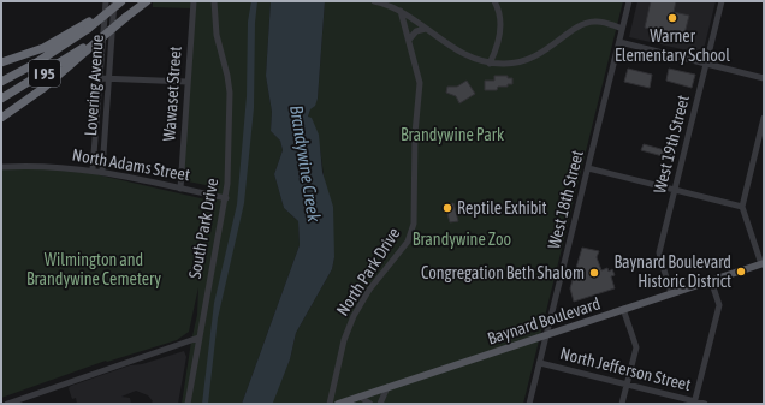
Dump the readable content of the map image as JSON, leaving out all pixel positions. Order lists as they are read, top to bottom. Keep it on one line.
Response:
{"streets":{"highway":["I 95"],"main road":["Baynard Boulevard"],"street":["Lovering Avenue","Wawaset Street","West 19th Street","North Adams Street","West 18th Street","South Park Drive","North Park Drive","North Jefferson Street"]},"crossings":[["Lovering Avenue","North Adams Street"],["Wawaset Street","North Adams Street"],["West 19th Street","Baynard Boulevard"],["North Adams Street","South Park Drive"],["West 18th Street","Baynard Boulevard"],["West 18th Street","North Jefferson Street"]],"water":["Brandywine Creek"],"parks":["Brandywine Park","Brandywine Zoo","Wilmington and Brandywine Cemetery"],"places":["Warner Elementary School","Reptile Exhibit","Baynard Boulevard Historic District","Congregation Beth Shalom"]}
